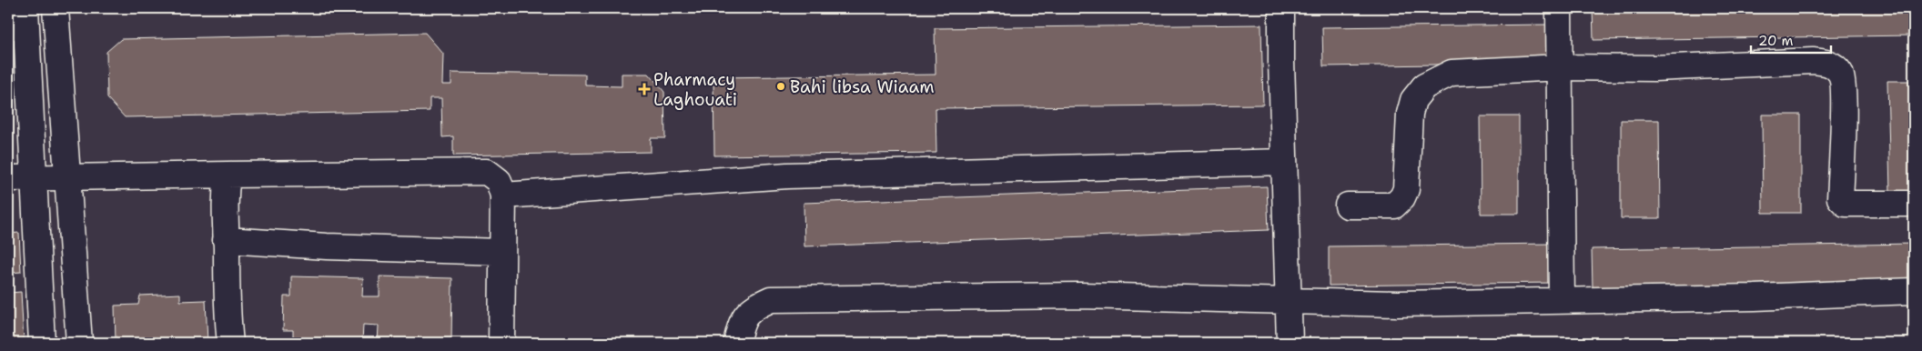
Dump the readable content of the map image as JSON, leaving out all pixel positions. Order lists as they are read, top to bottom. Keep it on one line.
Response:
{"places":{"other":["Bahi libsa Wiaam"],"health":["Pharmacy Laghouati"]},"scale_bar":"20 m"}
